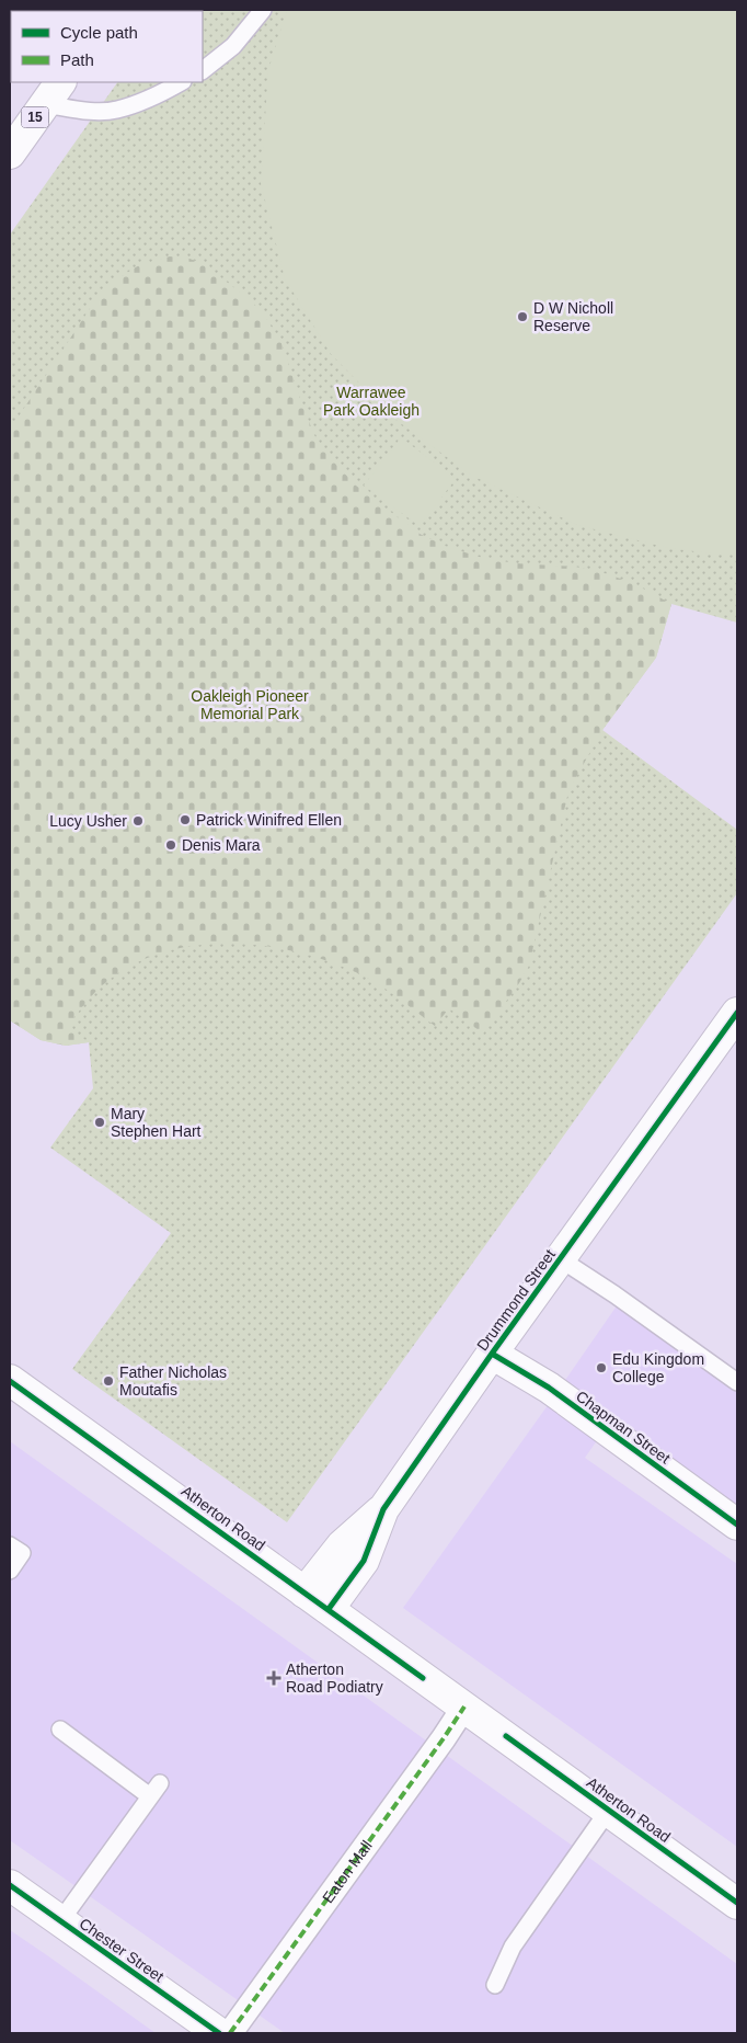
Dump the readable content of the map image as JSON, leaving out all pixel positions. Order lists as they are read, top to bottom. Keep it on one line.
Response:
{"streets":{"main road":["15","Drummond Street","Chapman Street","Atherton Road","Chester Street"],"street":["Eaton Mall"]},"crossings":[["Drummond Street","Chapman Street"],["Drummond Street","Atherton Road"],["Atherton Road","Eaton Mall"]],"parks":["Warrawee Park Oakleigh","Oakleigh Pioneer Memorial Park"],"places":{"other":["D W Nicholl Reserve","Patrick Winifred Ellen","Lucy Usher","Denis Mara","Mary Stephen Hart","Edu Kingdom College","Father Nicholas Moutafis"],"health":["Atherton Road Podiatry"]},"legend":["Cycle path","Path"]}
